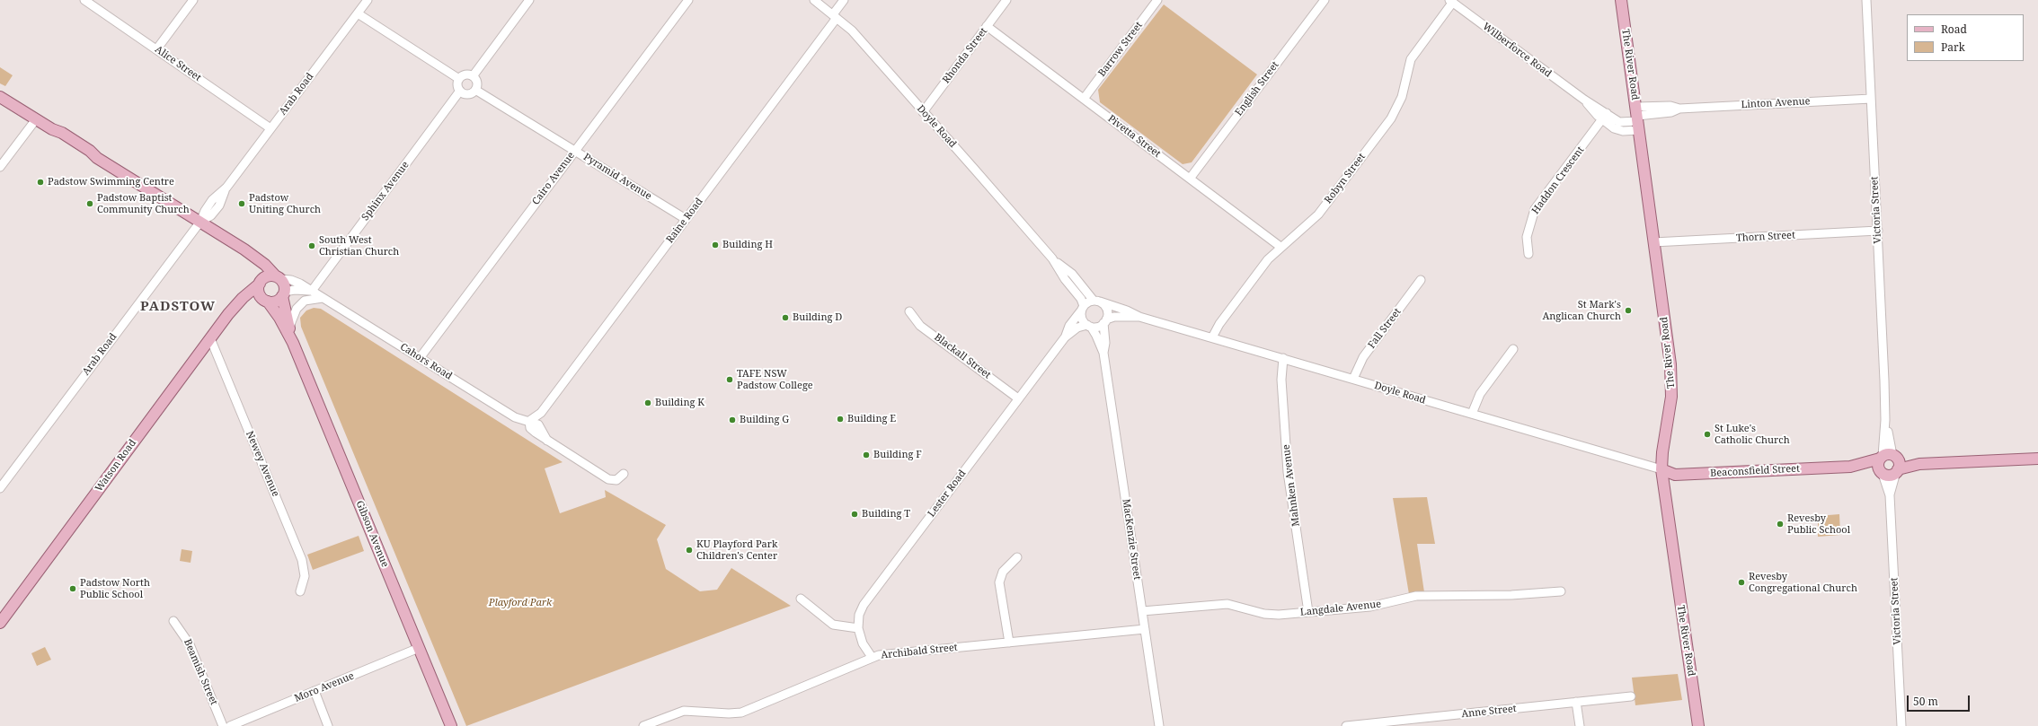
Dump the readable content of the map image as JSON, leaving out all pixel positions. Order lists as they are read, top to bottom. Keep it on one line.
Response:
{"streets":{"main road":["The River Road","Watson Road","Beaconsfield Street","Gibson Avenue"],"street":["Barrow Street","Wilberforce Road","Rhonda Street","Alice Street","English Street","Arab Road","Linton Avenue","Doyle Road","Pivetta Street","Pyramid Avenue","Cairo Avenue","Robyn Street","Haddon Crescent","Sphinx Avenue","Victoria Street","Raine Road","Thorn Street","Fall Street","Blackall Street","Cahors Road","Newey Avenue","Mahnken Avenue","Lester Road","MacKenzie Street","Langdale Avenue","Archibald Street","Beamish Street","Moro Avenue","Anne Street"]},"crossings":[["Barrow Street","Pivetta Street"],["Wilberforce Road","The River Road"],["Wilberforce Road","Linton Avenue"],["Wilberforce Road","Robyn Street"],["Wilberforce Road","Haddon Crescent"],["Rhonda Street","Doyle Road"],["Rhonda Street","Pivetta Street"],["Alice Street","Arab Road"],["The River Road","Linton Avenue"],["The River Road","Doyle Road"],["The River Road","Thorn Street"],["The River Road","Beaconsfield Street"],["English Street","Pivetta Street"],["Linton Avenue","Victoria Street"],["Doyle Road","Robyn Street"],["Doyle Road","Raine Road"],["Doyle Road","Fall Street"],["Doyle Road","Beaconsfield Street"],["Doyle Road","Mahnken Avenue"],["Doyle Road","Lester Road"],["Doyle Road","MacKenzie Street"],["Pivetta Street","Robyn Street"],["Pyramid Avenue","Cairo Avenue"],["Pyramid Avenue","Sphinx Avenue"],["Pyramid Avenue","Raine Road"],["Cairo Avenue","Cahors Road"],["Sphinx Avenue","Cahors Road"],["Victoria Street","Thorn Street"],["Victoria Street","Beaconsfield Street"],["Raine Road","Cahors Road"],["Blackall Street","Lester Road"],["Cahors Road","Watson Road"],["Cahors Road","Gibson Avenue"],["Newey Avenue","Watson Road"],["Watson Road","Gibson Avenue"],["Mahnken Avenue","Langdale Avenue"],["Lester Road","MacKenzie Street"],["Lester Road","Archibald Street"],["Gibson Avenue","Moro Avenue"],["MacKenzie Street","Langdale Avenue"],["MacKenzie Street","Archibald Street"]],"districts":["PADSTOW"],"parks":["Playford Park"],"places":["Padstow Swimming Centre","Padstow Baptist Community Church","Padstow Uniting Church","Building H","South West Christian Church","St Mark's Anglican Church","Building D","TAFE NSW Padstow College","Building K","Building E","Building G","St Luke's Catholic Church","Building F","Building T","Revesby Public School","KU Playford Park Children's Center","Revesby Congregational Church","Padstow North Public School"],"legend":["Road","Park"],"scale_bar":"50 m"}
